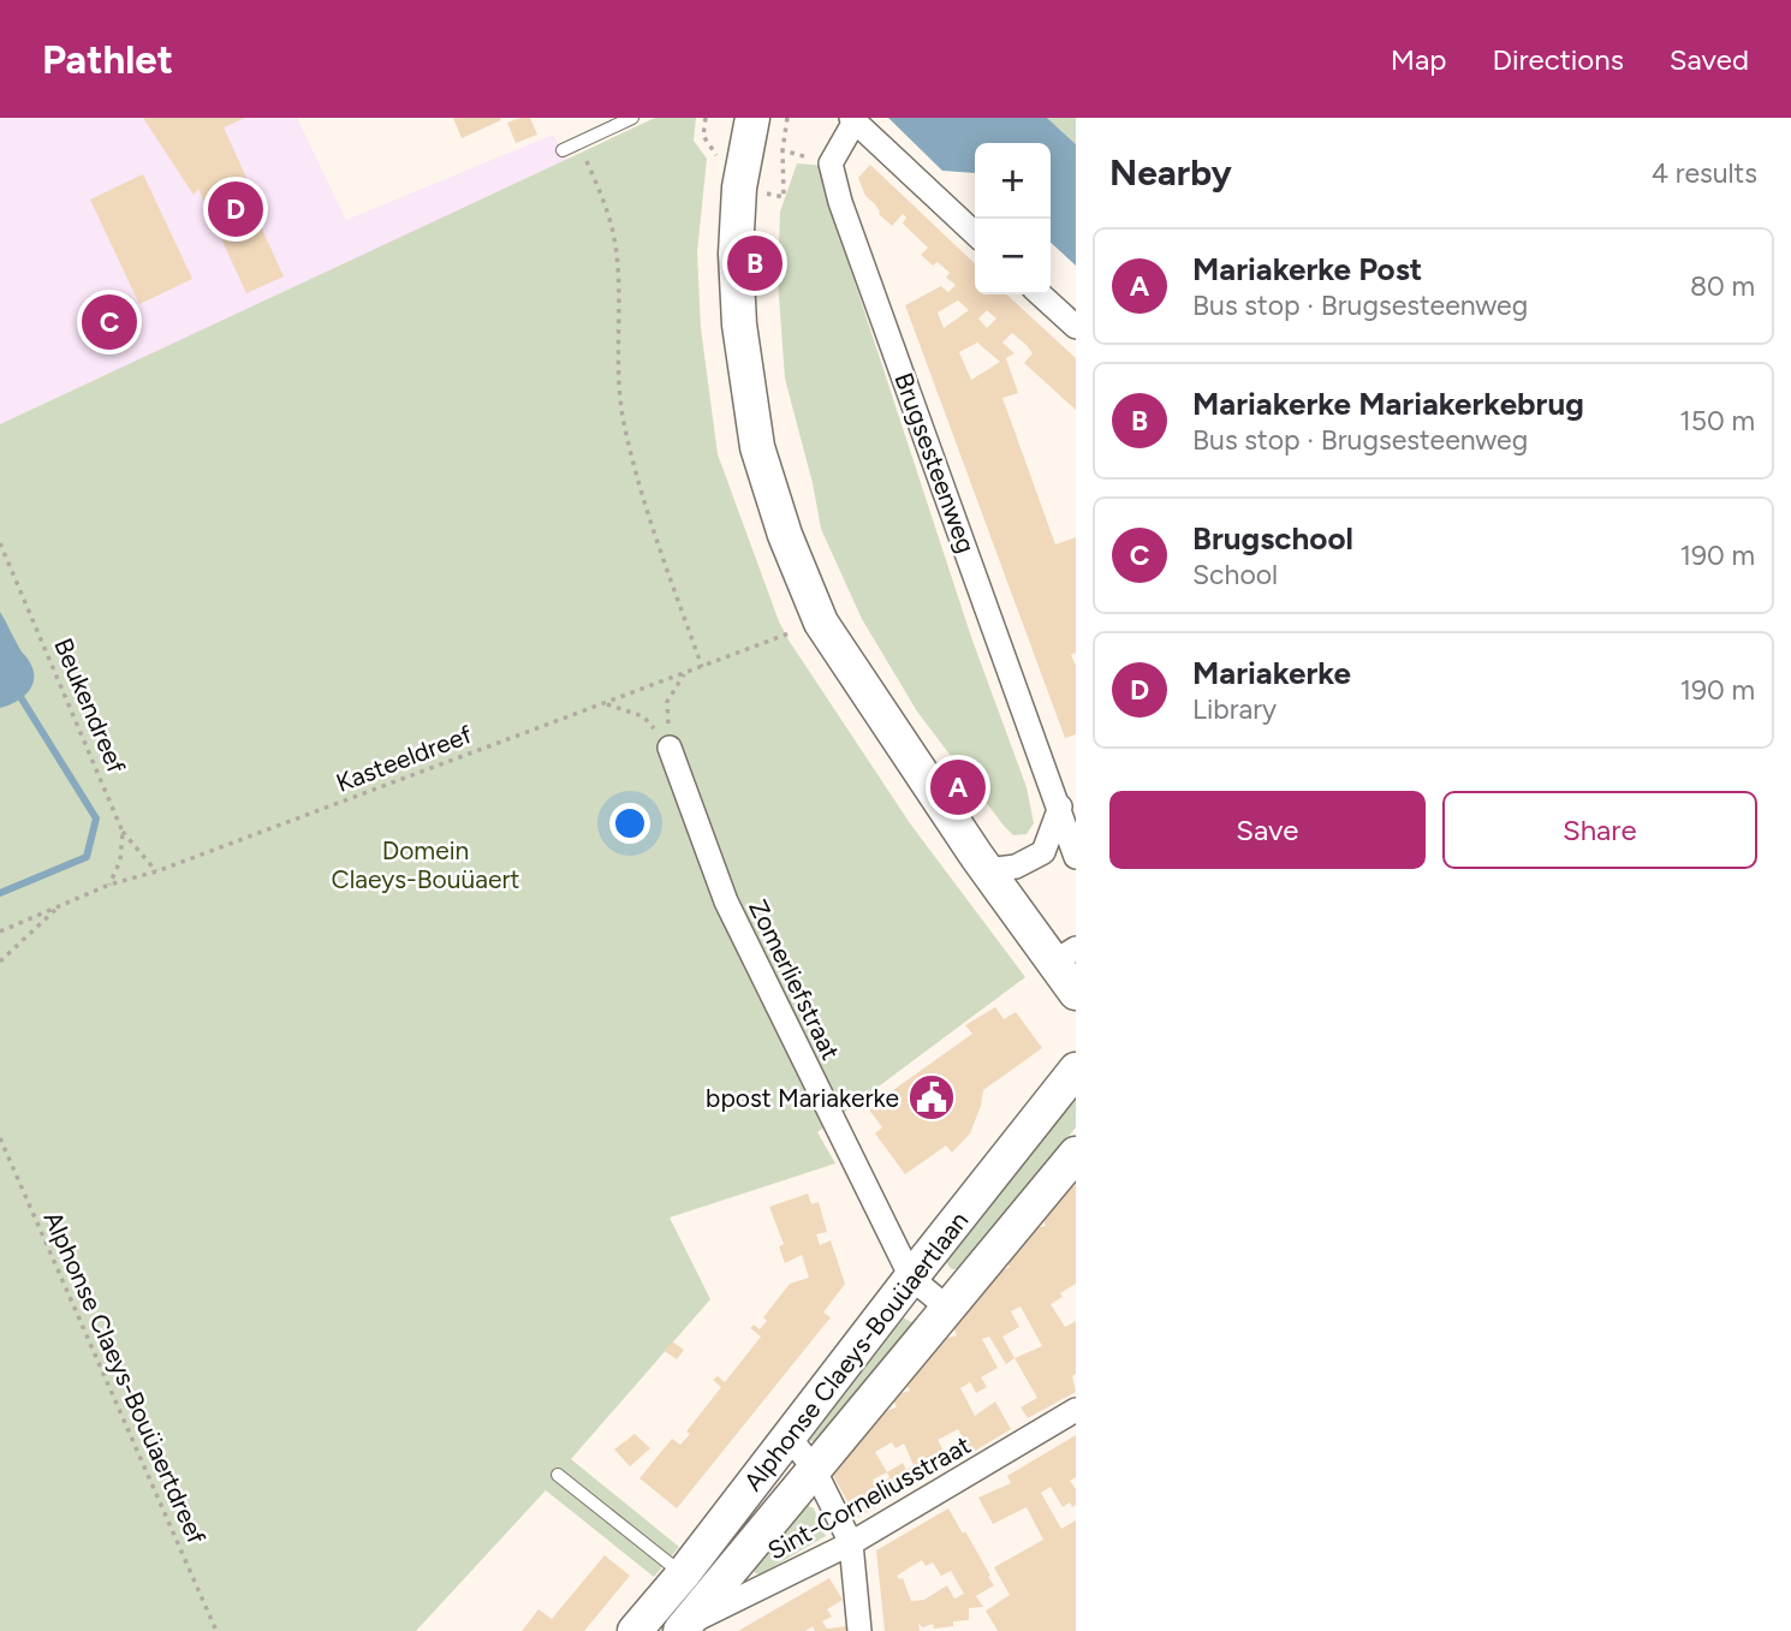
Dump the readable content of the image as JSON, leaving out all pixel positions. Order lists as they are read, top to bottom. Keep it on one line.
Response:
{"streets":{"street":["Brugsesteenweg","Zomerliefstraat","Alphonse Claeys-Bouüaertlaan","Sint-Corneliusstraat"],"path":["Beukendreef","Kasteeldreef","Alphonse Claeys-Bouüaertdreef"]},"crossings":[["Beukendreef","Kasteeldreef"],["Zomerliefstraat","Alphonse Claeys-Bouüaertlaan"],["Alphonse Claeys-Bouüaertlaan","Sint-Corneliusstraat"]],"parks":["Domein Claeys-Bouüaert"],"places":{"public building":["bpost Mariakerke"]},"page":{"header":"Pathlet","nav":["Map","Directions","Saved"],"heading":["Nearby","4 results"],"map_buttons":["+","−"],"pins":["D","B","C","A"],"list":[{"mark":"A","name":"Mariakerke Post","note":"Bus stop · Brugsesteenweg","value":"80 m"},{"mark":"B","name":"Mariakerke Mariakerkebrug","note":"Bus stop · Brugsesteenweg","value":"150 m"},{"mark":"C","name":"Brugschool","note":"School","value":"190 m"},{"mark":"D","name":"Mariakerke","note":"Library","value":"190 m"}],"buttons":["Save","Share"]}}
